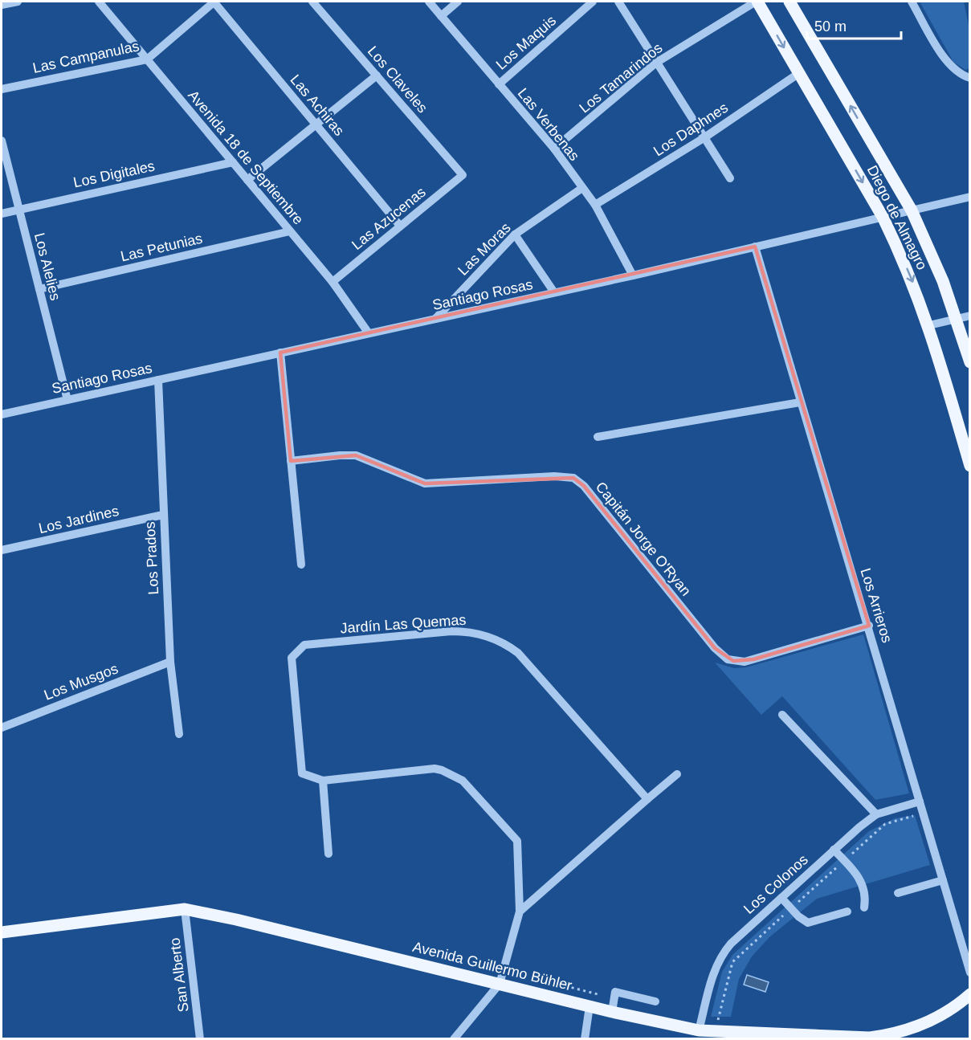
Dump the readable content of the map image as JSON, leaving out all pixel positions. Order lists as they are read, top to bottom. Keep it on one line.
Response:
{"streets":{"main road":["Diego de Almagro","Avenida Guillermo Bühler"],"street":["Los Maquis","Las Campanulas","Los Tamarindos","Los Claveles","Las Achiras","Las Verbenas","Los Daphnes","Avenida 18 de Septiembre","Los Digitales","Las Azucenas","Las Petunias","Las Moras","Los Alelies","Santiago Rosas","Los Jardines","Capitán Jorge O'Ryan","Los Prados","Los Arrieros","Jardín Las Quemas","Los Musgos","Los Colonos","San Alberto"]},"crossings":[["Los Maquis","Las Verbenas"],["Las Campanulas","Las Achiras"],["Las Campanulas","Avenida 18 de Septiembre"],["Los Tamarindos","Las Verbenas"],["Los Tamarindos","Diego de Almagro"],["Los Claveles","Las Azucenas"],["Las Achiras","Las Azucenas"],["Las Verbenas","Los Daphnes"],["Las Verbenas","Las Moras"],["Las Verbenas","Santiago Rosas"],["Los Daphnes","Diego de Almagro"],["Avenida 18 de Septiembre","Los Digitales"],["Avenida 18 de Septiembre","Las Azucenas"],["Avenida 18 de Septiembre","Las Petunias"],["Avenida 18 de Septiembre","Santiago Rosas"],["Los Digitales","Los Alelies"],["Diego de Almagro","Santiago Rosas"],["Las Petunias","Los Alelies"],["Las Moras","Santiago Rosas"],["Los Alelies","Santiago Rosas"],["Santiago Rosas","Los Prados"],["Santiago Rosas","Los Arrieros"],["Los Jardines","Los Prados"],["Capitán Jorge O'Ryan","Los Arrieros"],["Los Prados","Los Musgos"],["Los Arrieros","Los Colonos"],["Jardín Las Quemas","Avenida Guillermo Bühler"],["Los Colonos","Avenida Guillermo Bühler"],["Avenida Guillermo Bühler","San Alberto"]],"scale_bar":"50 m"}
